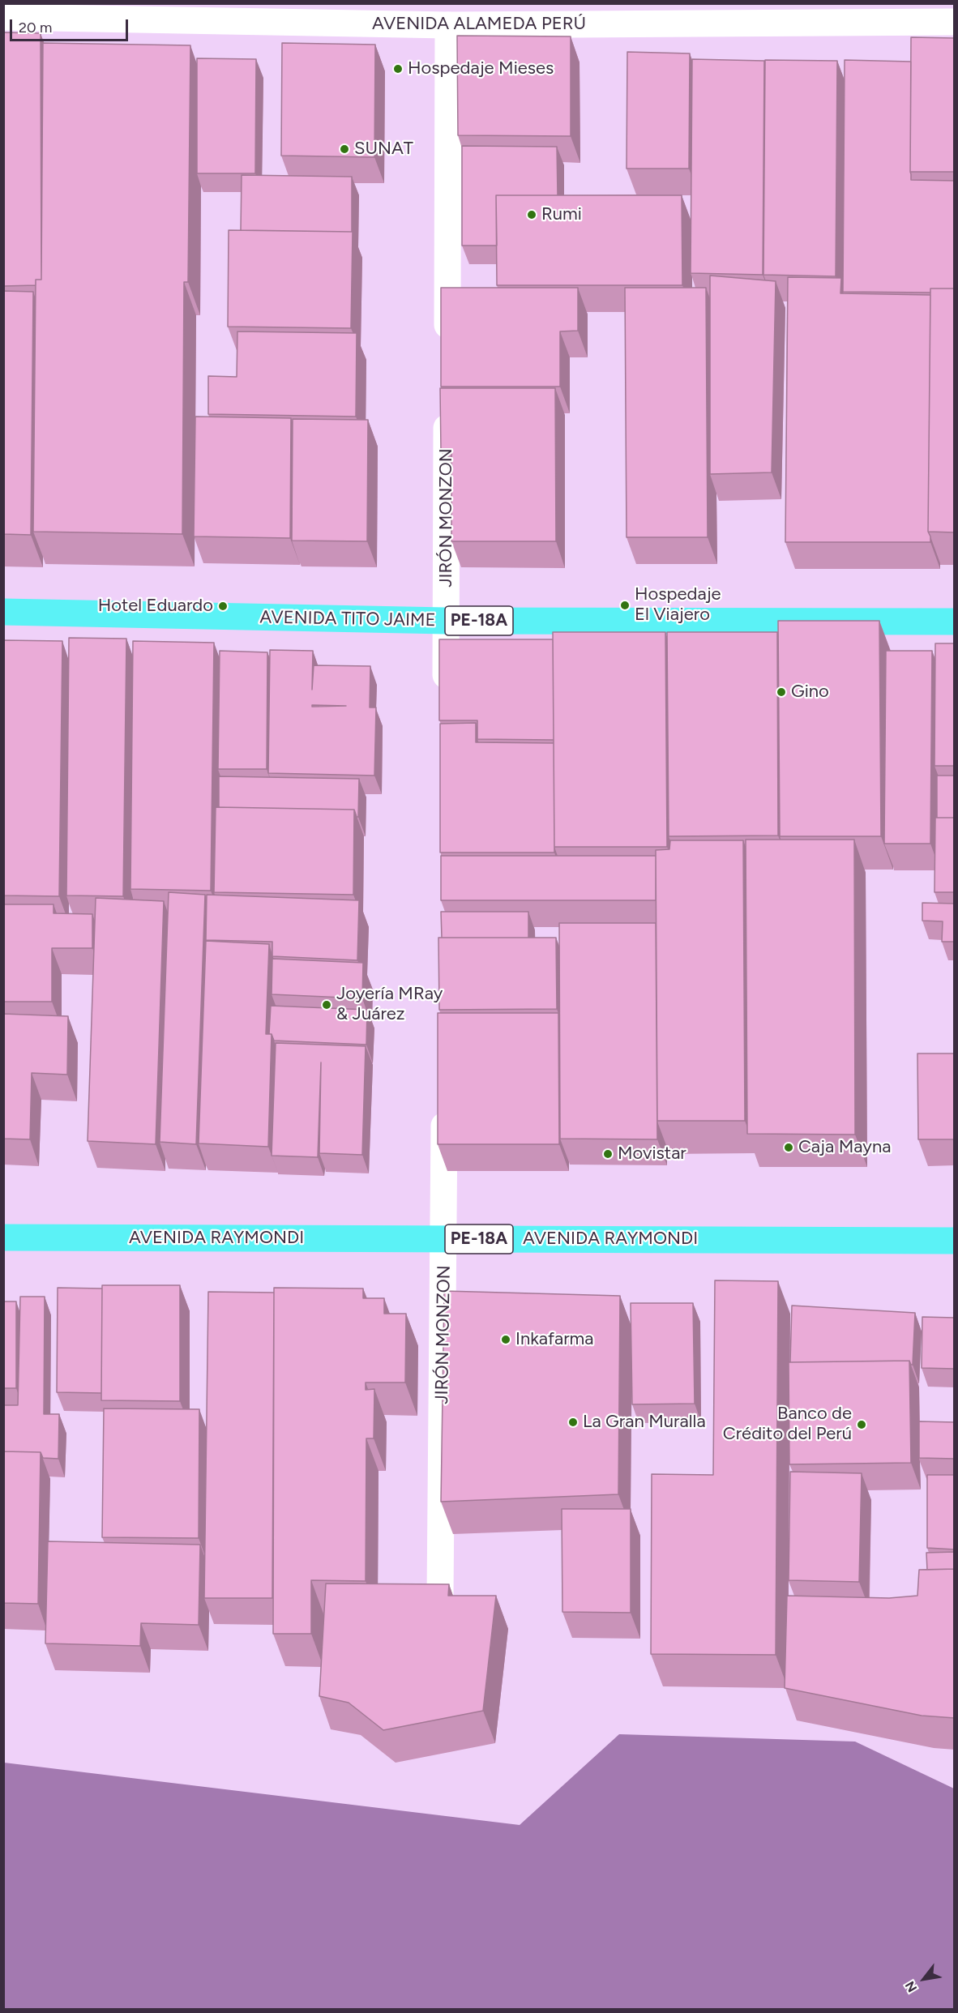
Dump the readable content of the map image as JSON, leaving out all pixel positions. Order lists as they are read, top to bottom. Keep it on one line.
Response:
{"streets":{"highway":["AVENIDA TITO JAIME","PE-18A","AVENIDA RAYMONDI"],"street":["AVENIDA ALAMEDA PERÚ","JIRÓN MONZON"]},"crossings":[["JIRÓN MONZON","AVENIDA TITO JAIME"],["JIRÓN MONZON","AVENIDA RAYMONDI"]],"places":["Hospedaje Mieses","SUNAT","Rumi","Hospedaje El Viajero","Hotel Eduardo","Gino","Joyería MRay & Juárez","Caja Mayna","Movistar","Inkafarma","La Gran Muralla","Banco de Crédito del Perú"],"scale_bar":"20 m","north":"bottom left"}
